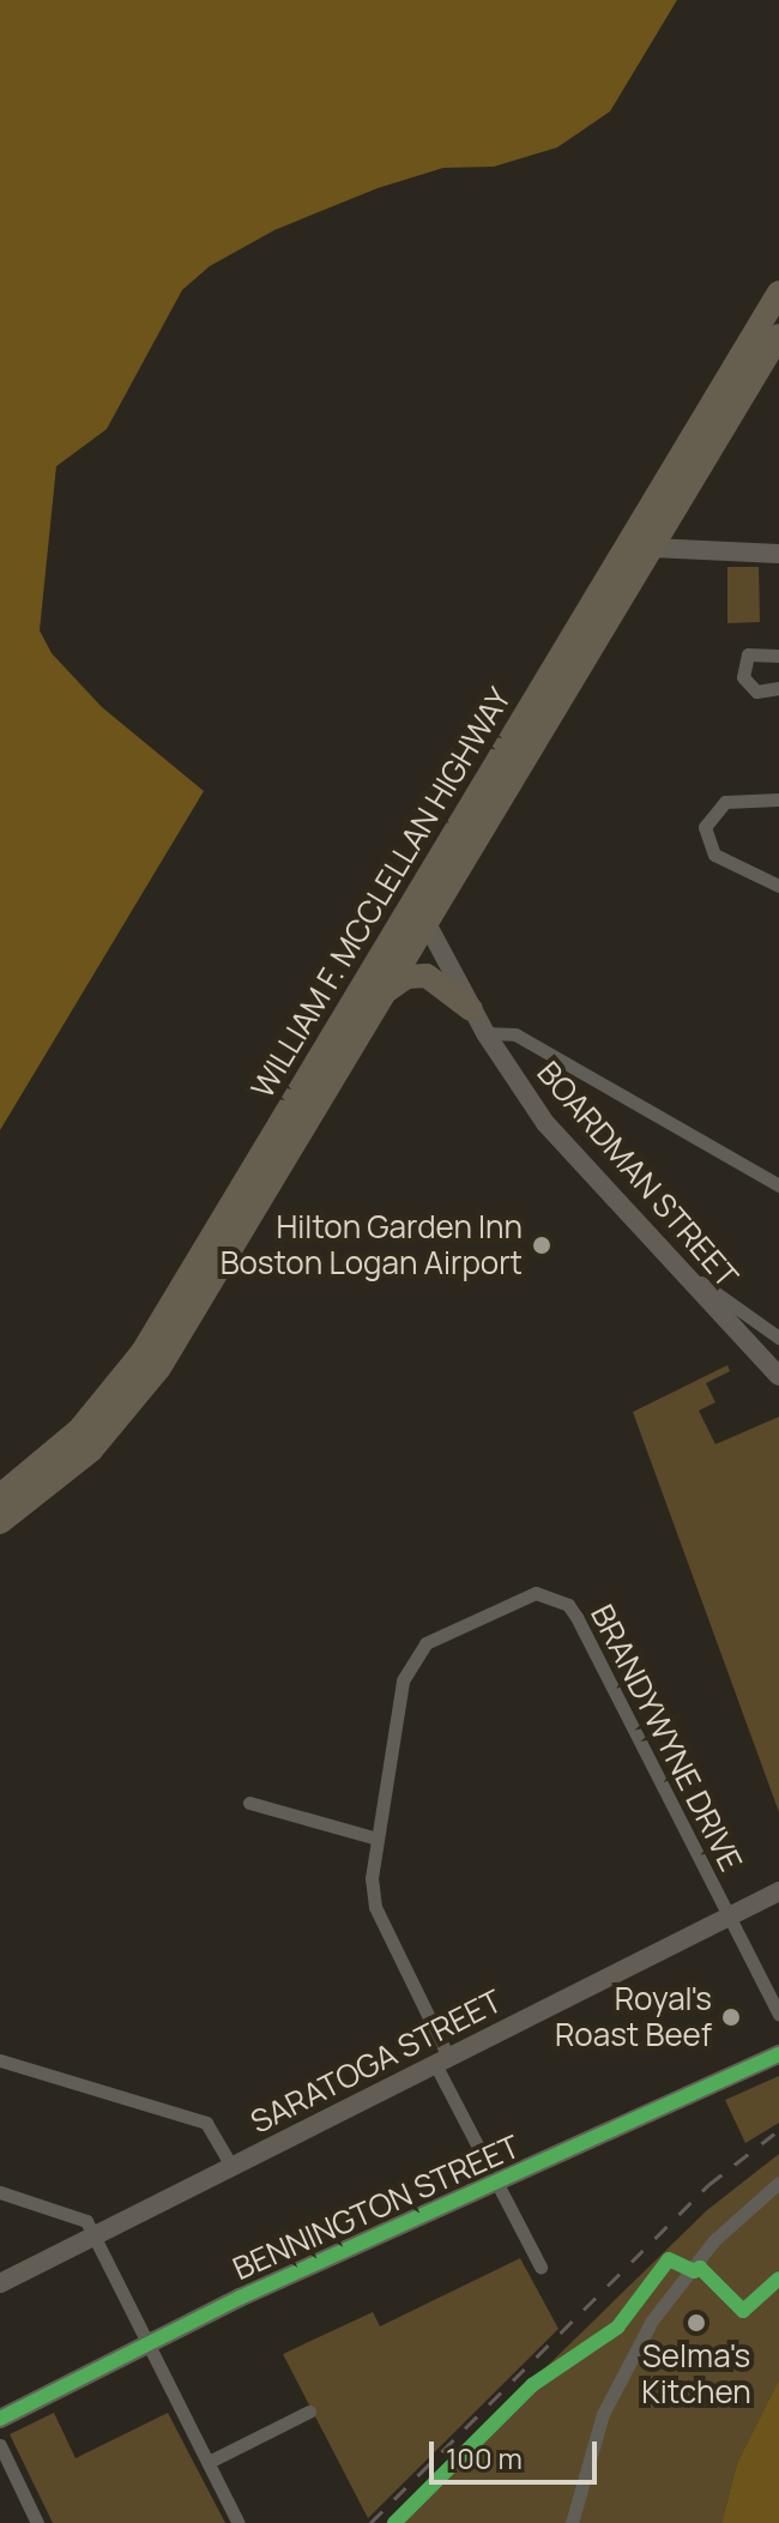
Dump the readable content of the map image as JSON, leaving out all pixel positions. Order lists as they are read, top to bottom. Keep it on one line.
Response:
{"streets":{"highway":["WILLIAM F. MCCLELLAN HIGHWAY"],"main road":["BOARDMAN STREET","SARATOGA STREET","BENNINGTON STREET"],"street":["BRANDYWYNE DRIVE"]},"crossings":[["WILLIAM F. MCCLELLAN HIGHWAY","BOARDMAN STREET"],["BRANDYWYNE DRIVE","SARATOGA STREET"],["BRANDYWYNE DRIVE","BENNINGTON STREET"]],"places":["Hilton Garden Inn Boston Logan Airport","Royal's Roast Beef","Selma's Kitchen"],"scale_bar":"100 m"}
